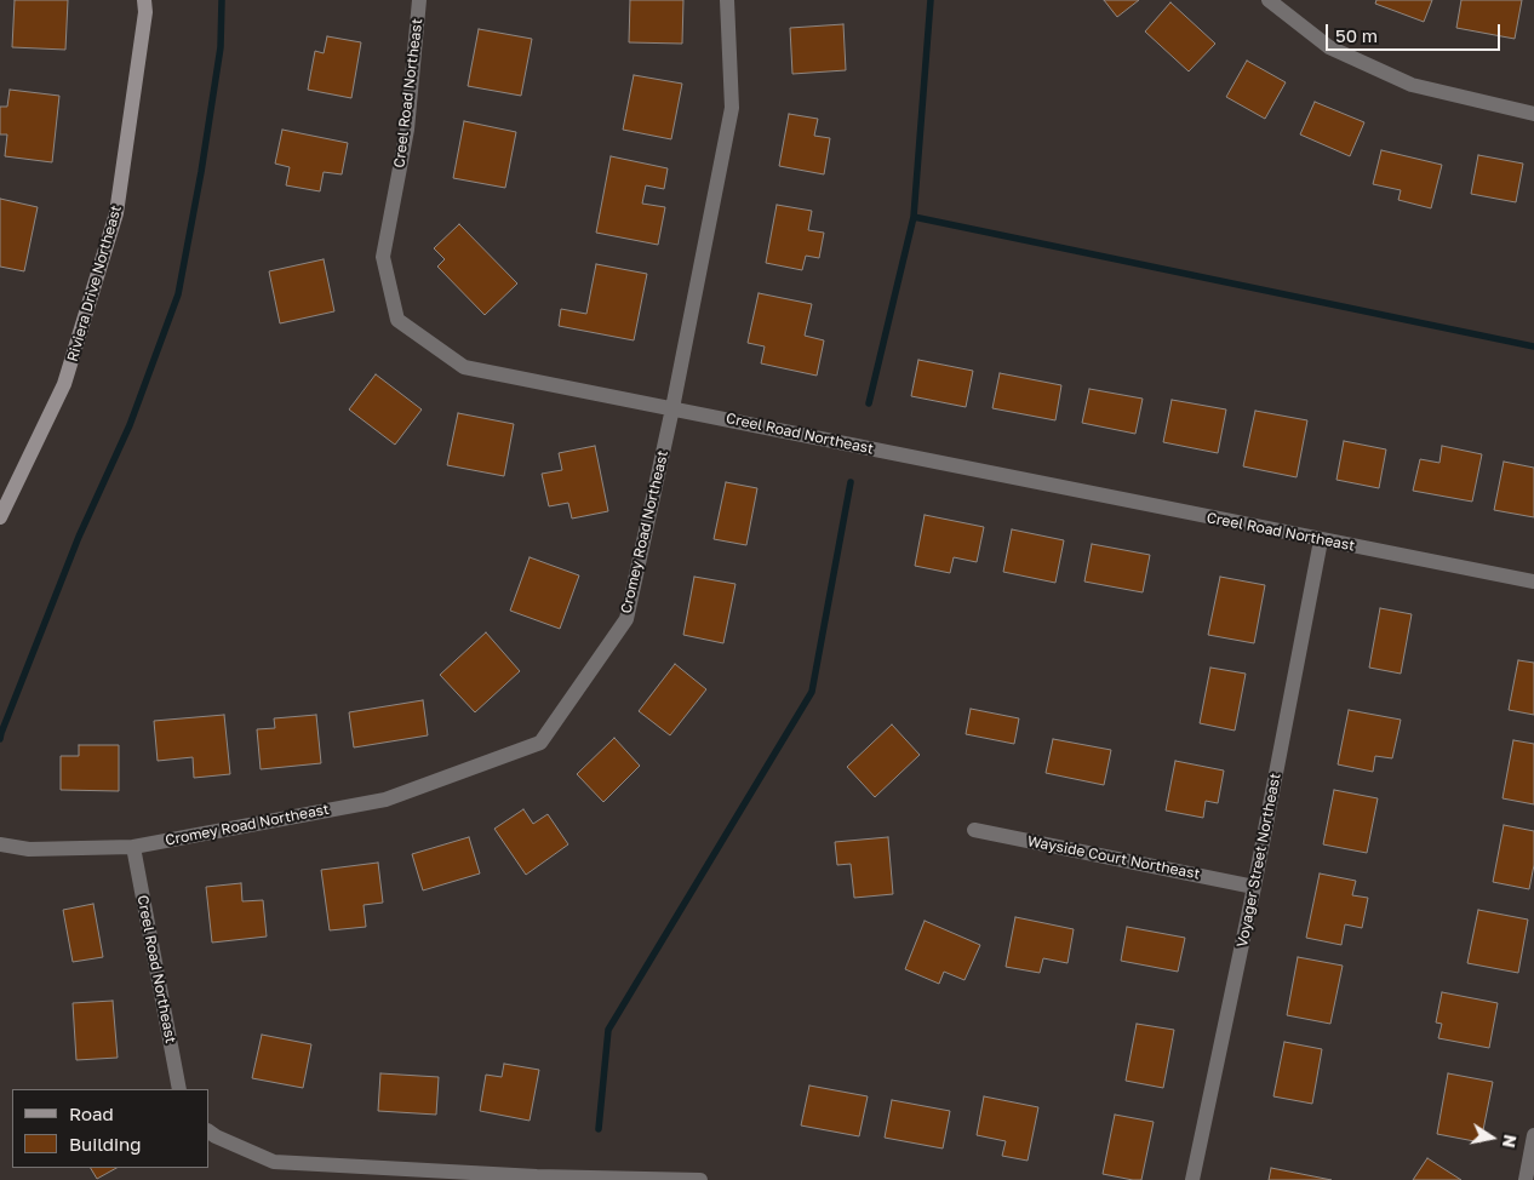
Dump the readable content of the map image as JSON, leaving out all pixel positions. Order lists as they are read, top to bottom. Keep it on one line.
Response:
{"streets":{"street":["Creel Road Northeast","Riviera Drive Northeast","Cromey Road Northeast","Wayside Court Northeast","Voyager Street Northeast"]},"crossings":[["Creel Road Northeast","Cromey Road Northeast"],["Creel Road Northeast","Voyager Street Northeast"],["Wayside Court Northeast","Voyager Street Northeast"]],"legend":["Road","Building"],"scale_bar":"50 m","north":"right"}
